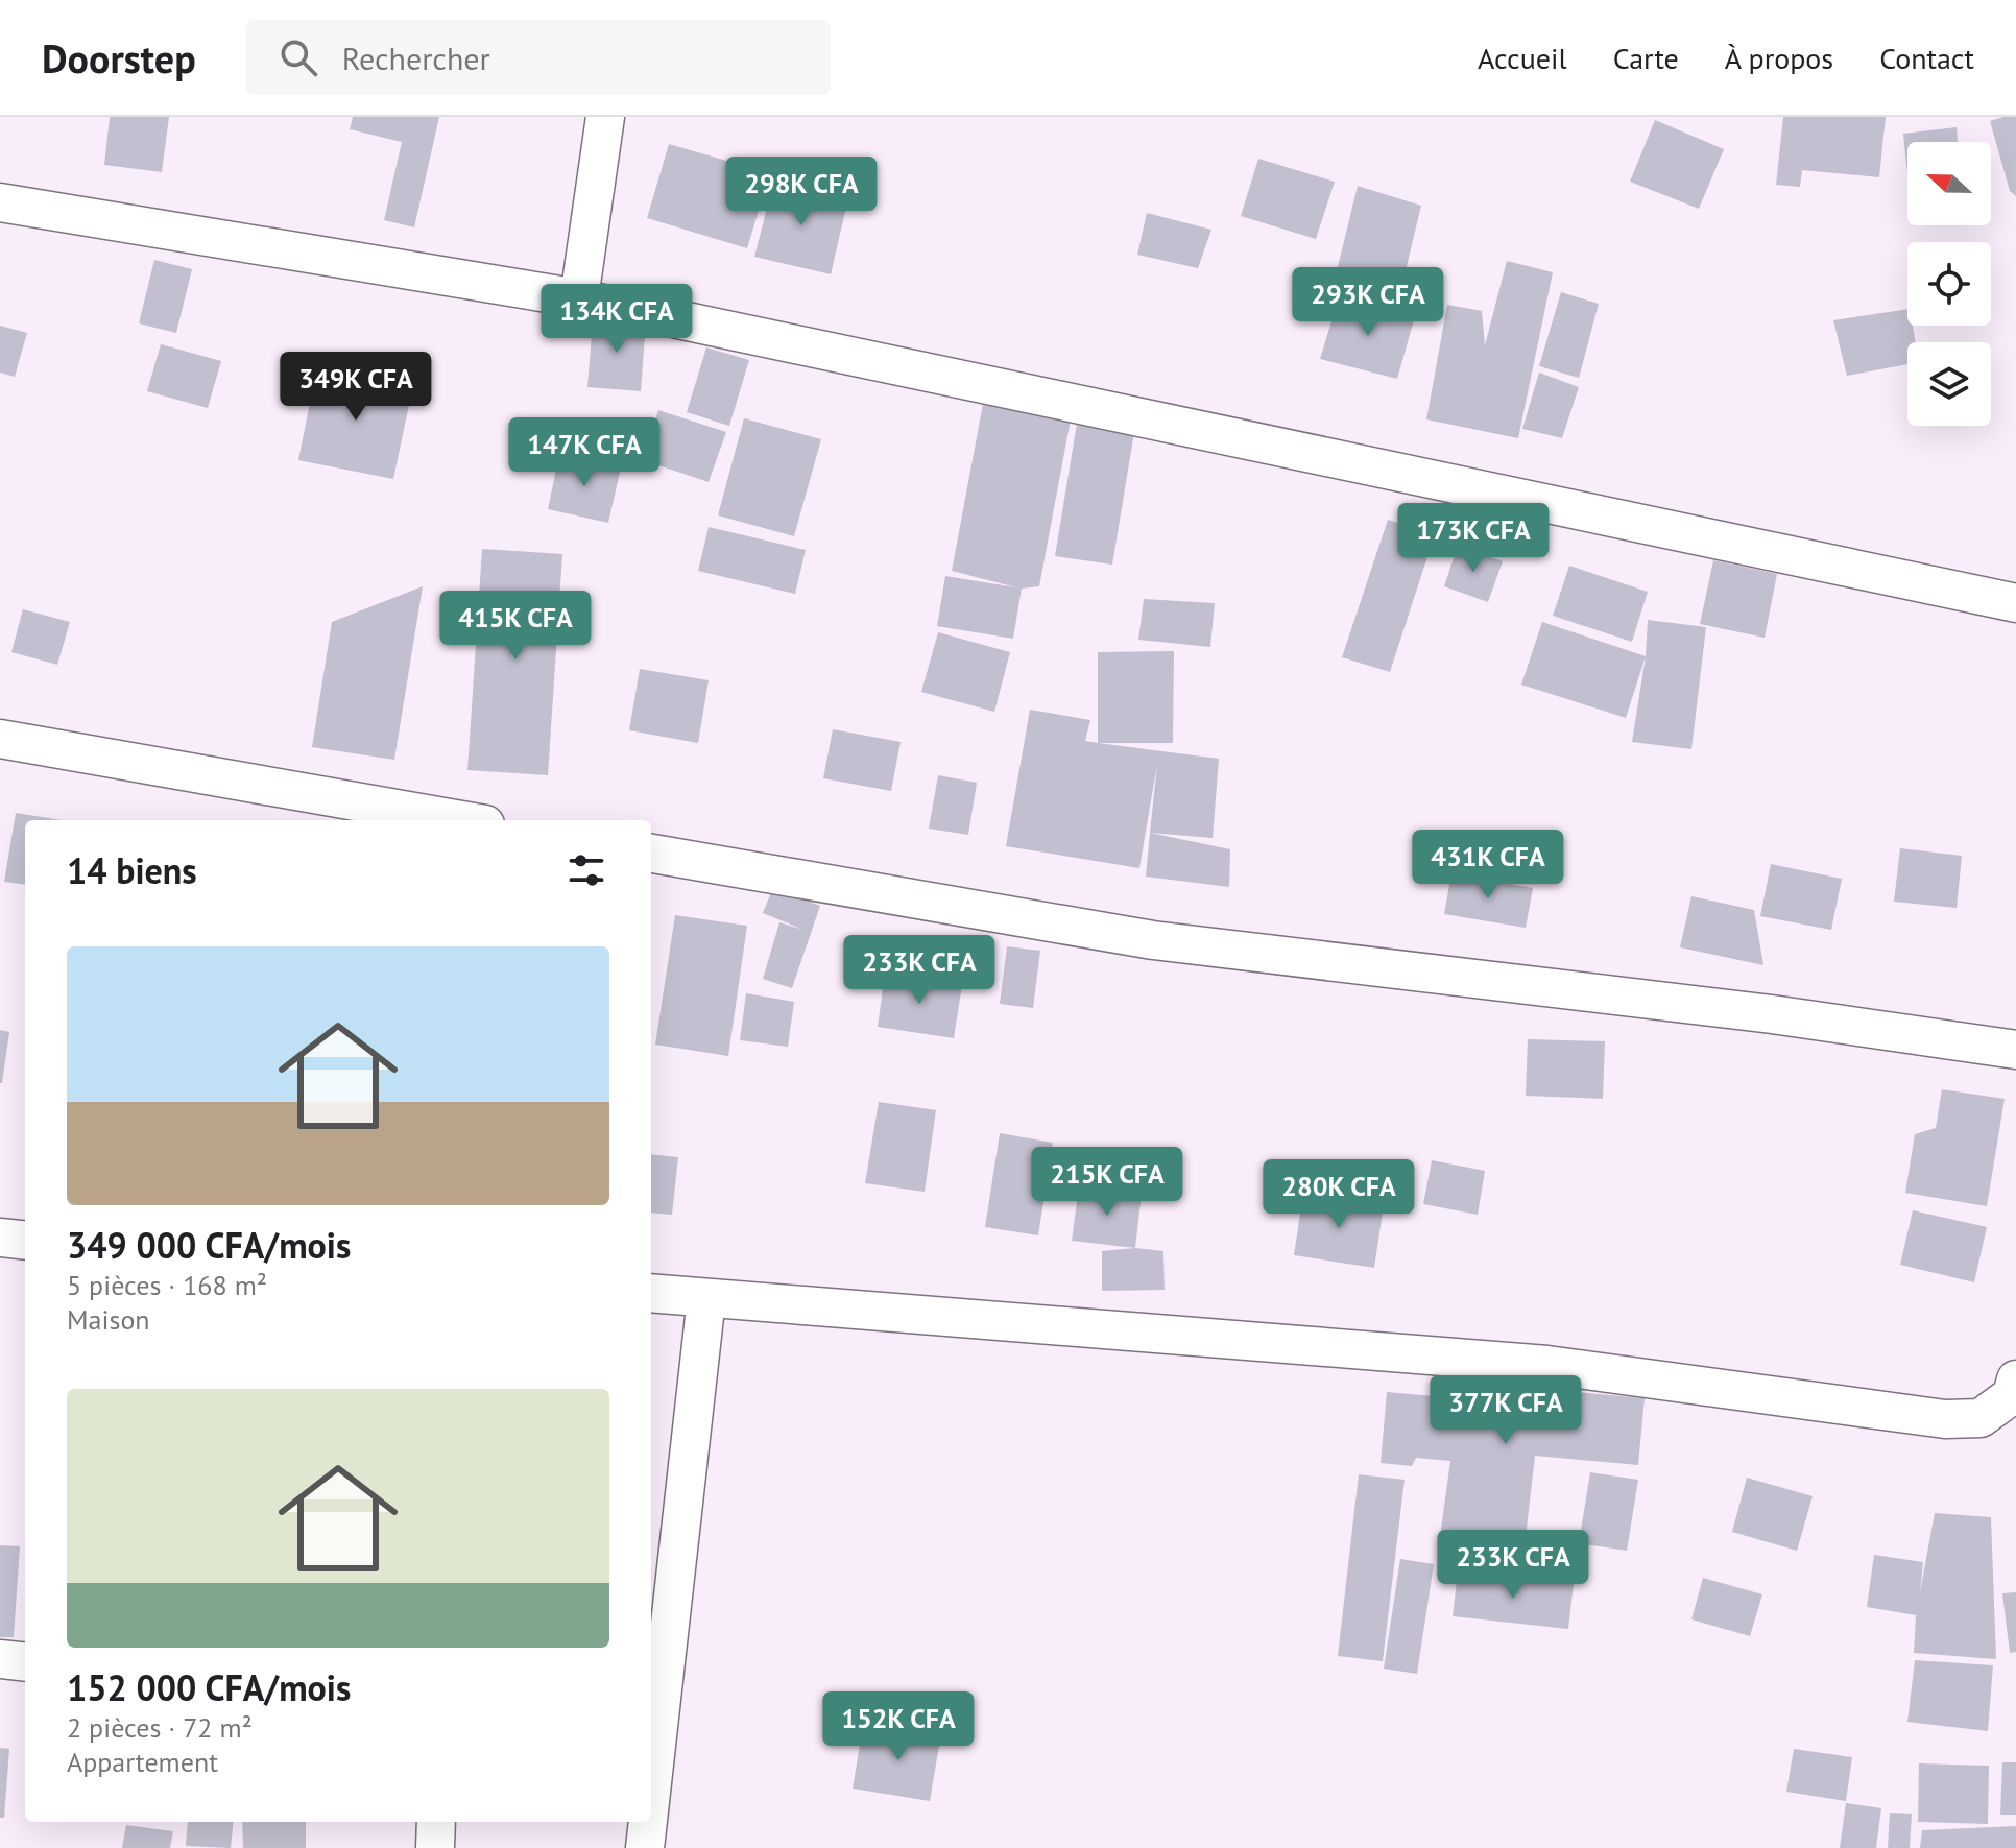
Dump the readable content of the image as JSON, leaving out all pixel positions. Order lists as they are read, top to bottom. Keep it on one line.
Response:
{"north":"left","page":{"header":"Doorstep","search":"Rechercher","nav":["Accueil","Carte","À propos","Contact"],"price":["298K CFA","293K CFA","134K CFA","349K CFA","147K CFA","173K CFA","415K CFA","431K CFA","233K CFA","215K CFA","280K CFA","377K CFA","233K CFA","152K CFA"],"heading":"14 biens","list":[{"name":"349 000 CFA/mois","note":"5 pièces · 168 m² · Maison"},{"name":"152 000 CFA/mois","note":"2 pièces · 72 m² · Appartement"}]}}
